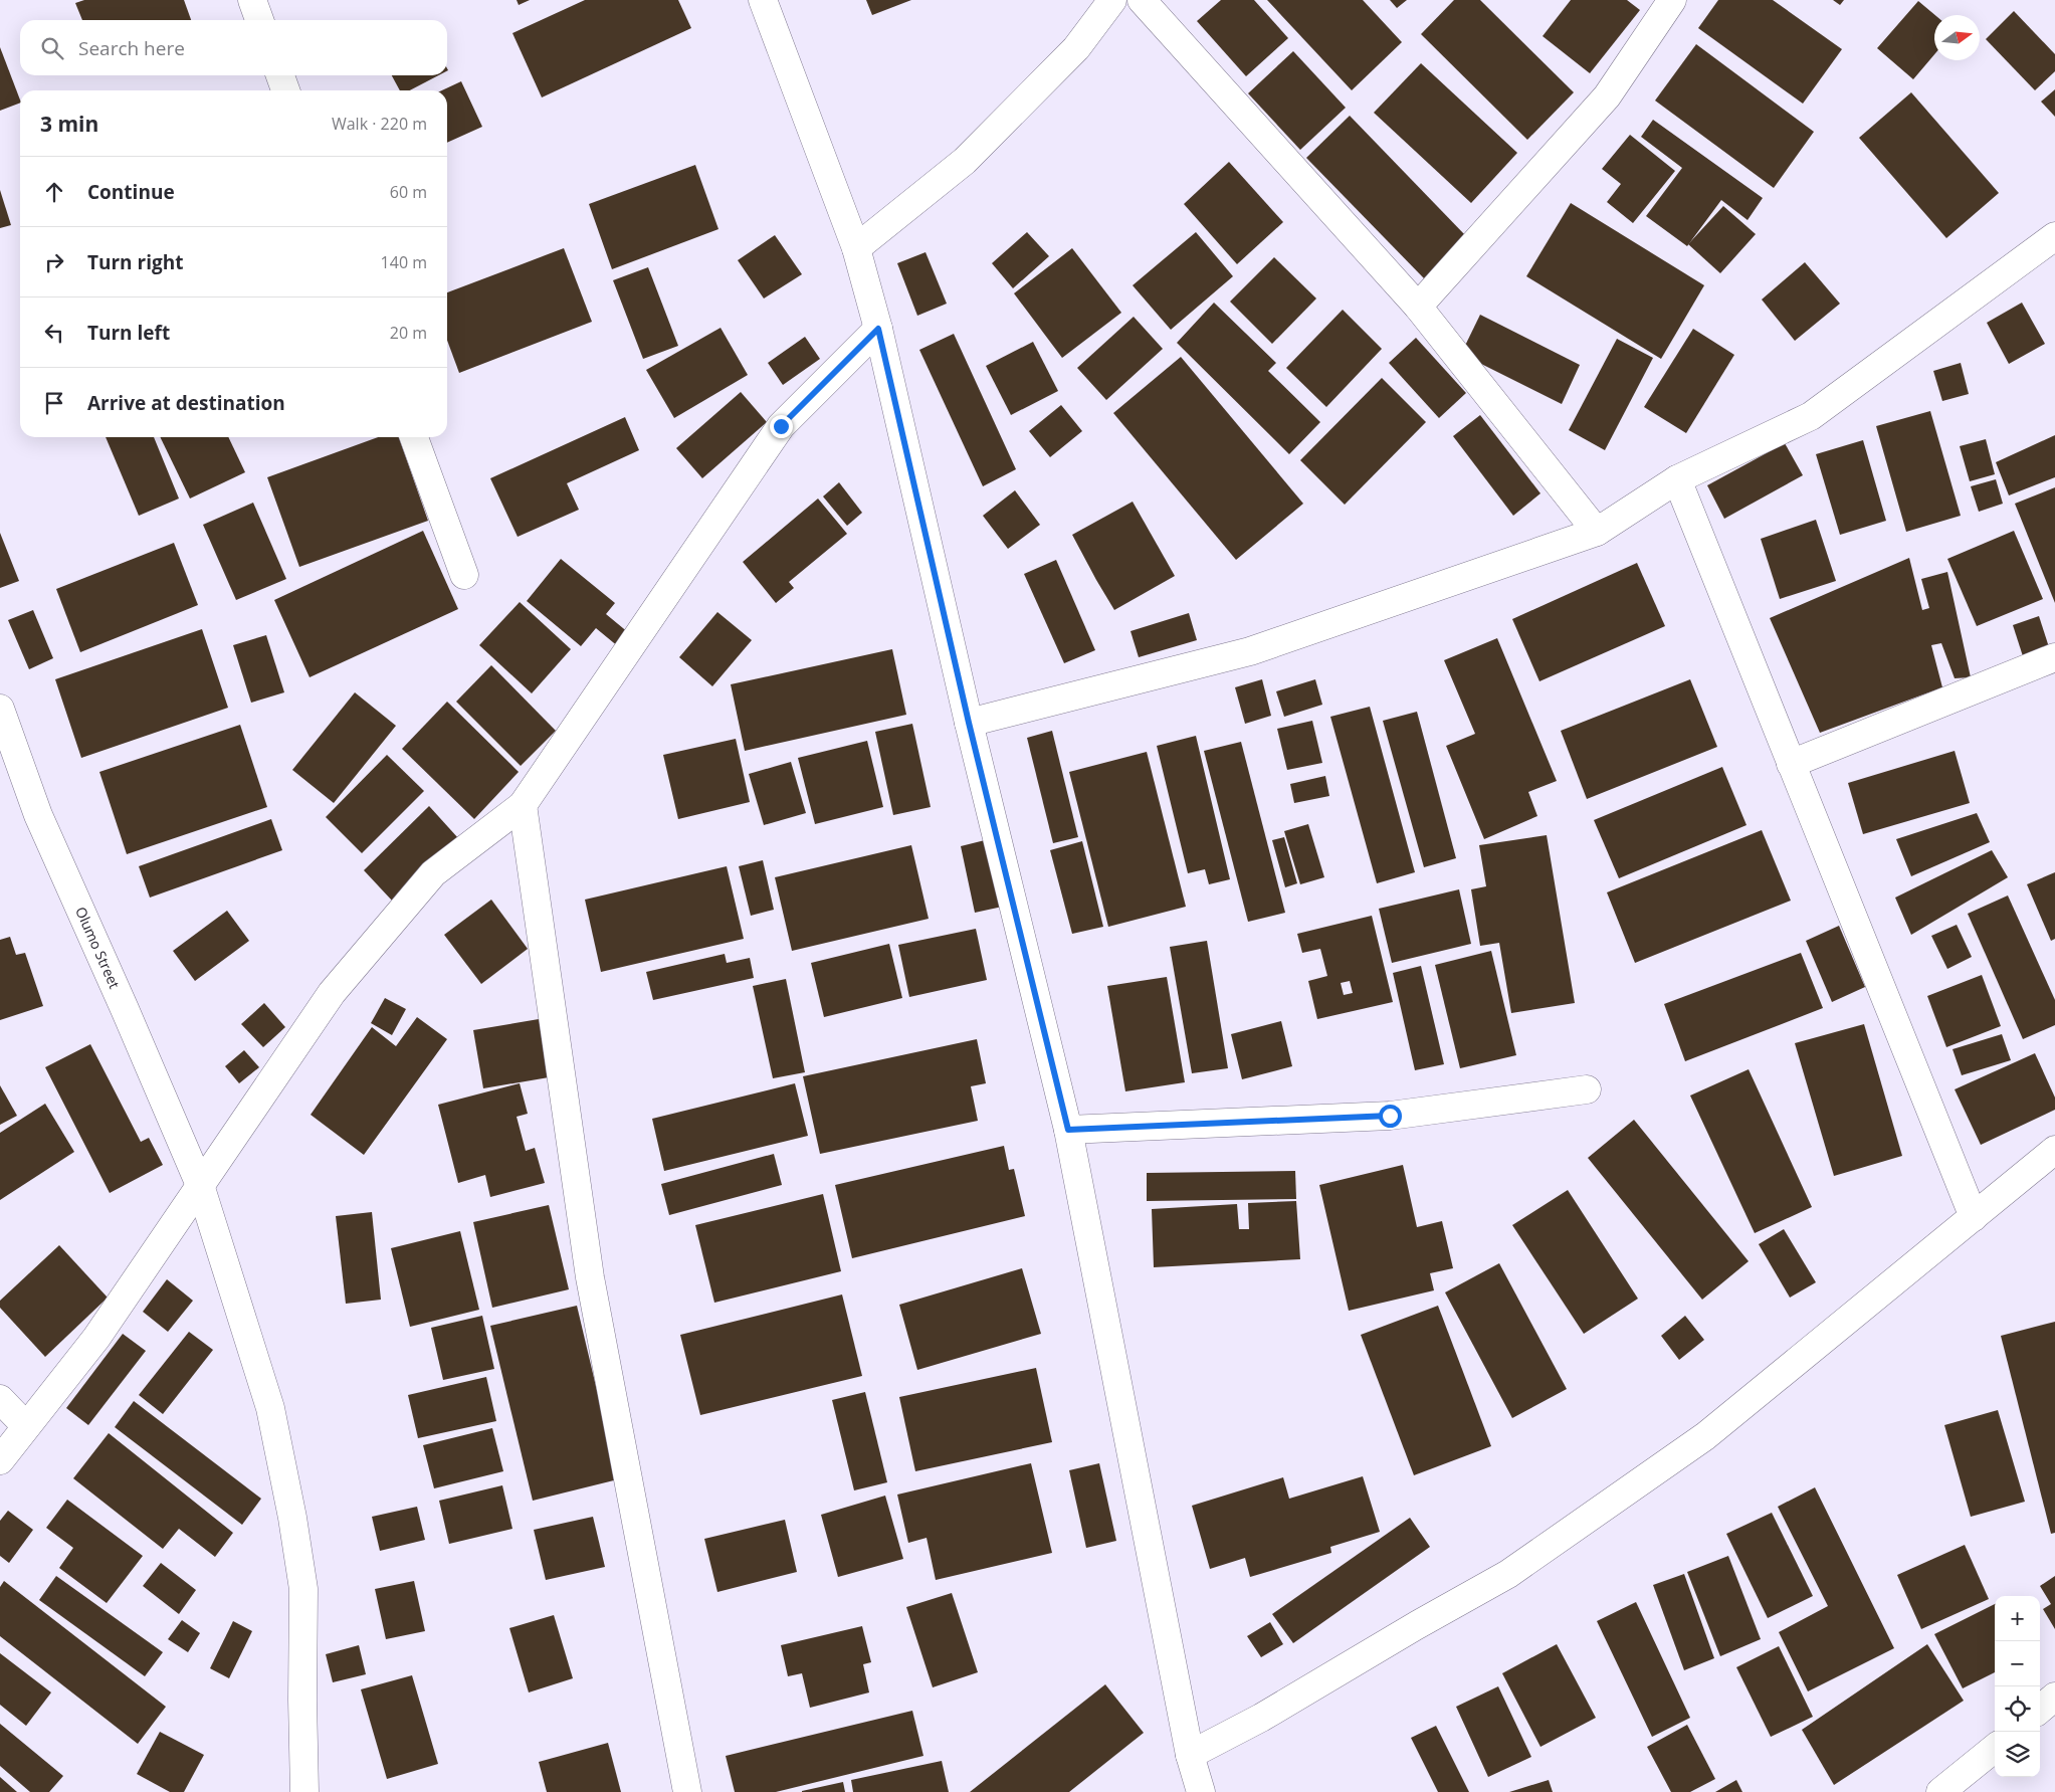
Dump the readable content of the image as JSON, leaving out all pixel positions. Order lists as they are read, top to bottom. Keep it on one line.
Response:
{"streets":{"street":["Olumo Street"]},"north":"right","page":{"search":"Search here","heading":["3 min","Walk · 220 m"],"list":[["Continue","60 m"],["Turn right","140 m"],["Turn left","20 m"],"Arrive at destination"],"map_buttons":["+","−"]}}
